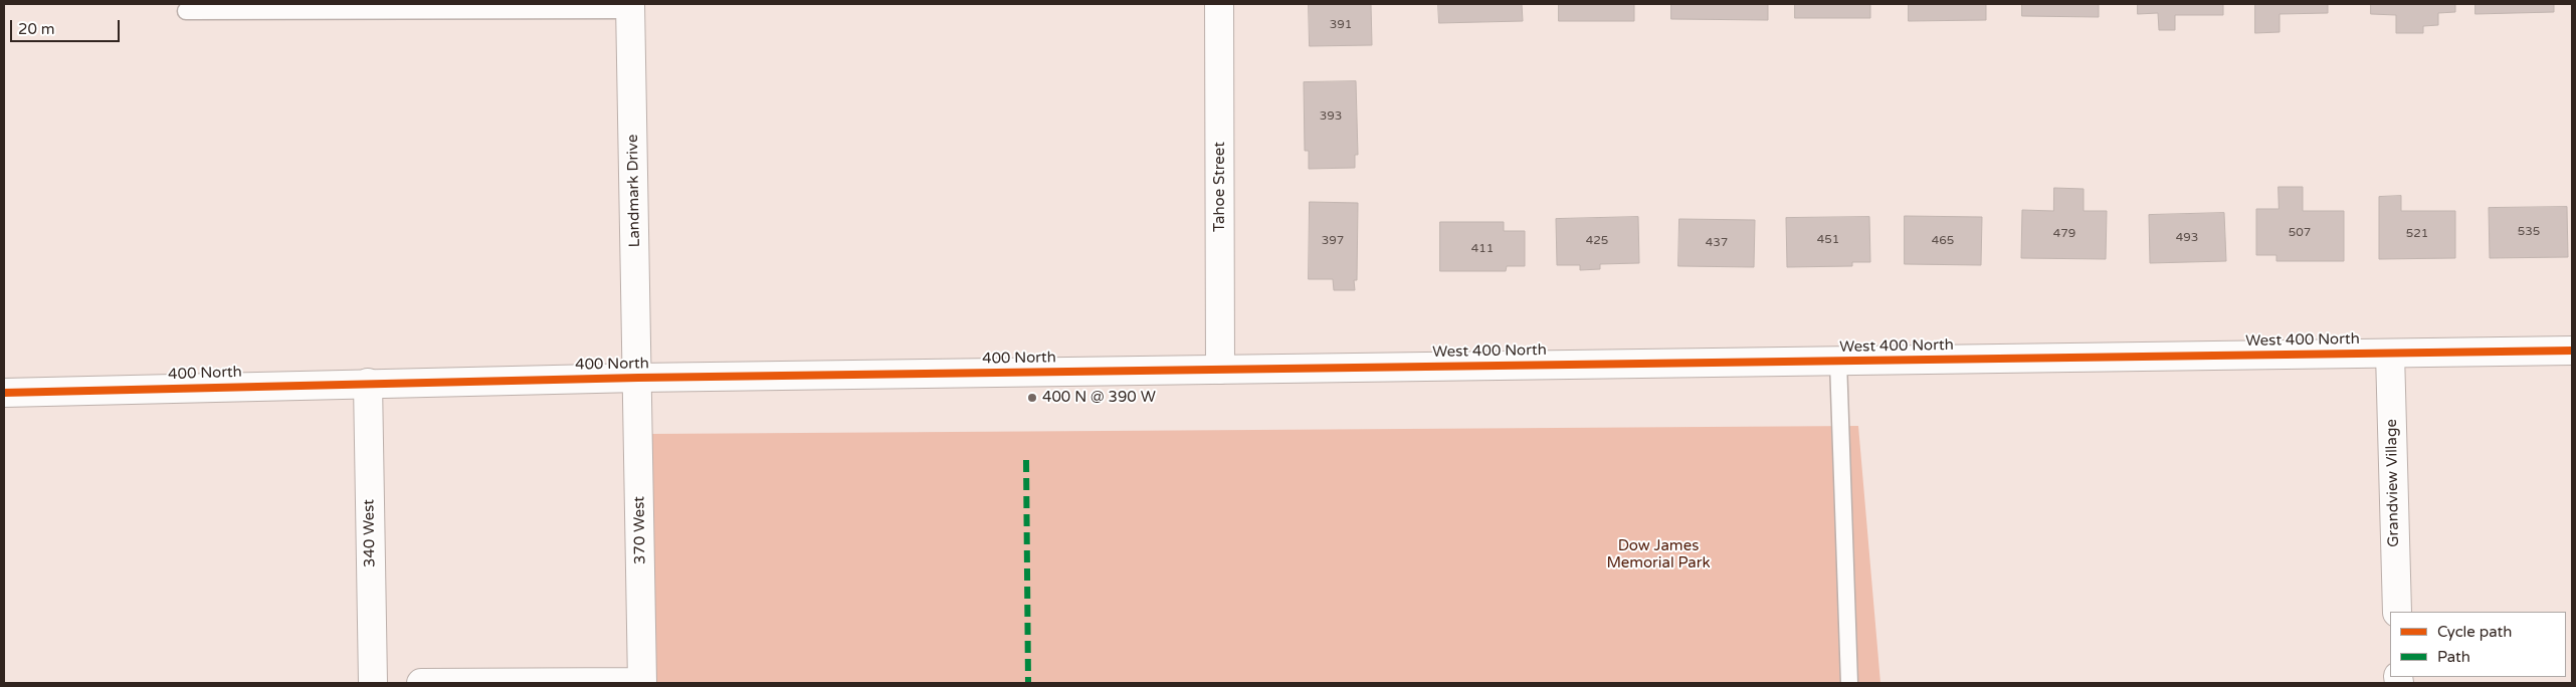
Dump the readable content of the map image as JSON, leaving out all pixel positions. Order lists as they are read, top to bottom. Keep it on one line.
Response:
{"streets":{"street":["Tahoe Street","Landmark Drive","West 400 North","400 North","Grandview Village","370 West","340 West"]},"crossings":[["Tahoe Street","West 400 North"],["Tahoe Street","400 North"],["Landmark Drive","400 North"],["Landmark Drive","370 West"],["West 400 North","400 North"],["West 400 North","Grandview Village"],["400 North","370 West"],["400 North","340 West"]],"parks":["Dow James Memorial Park"],"places":["400 N @ 390 W"],"house_numbers":["391","393","535","507","479","521","493","451","397","425","465","437","411"],"legend":["Cycle path","Path"],"scale_bar":"20 m"}
